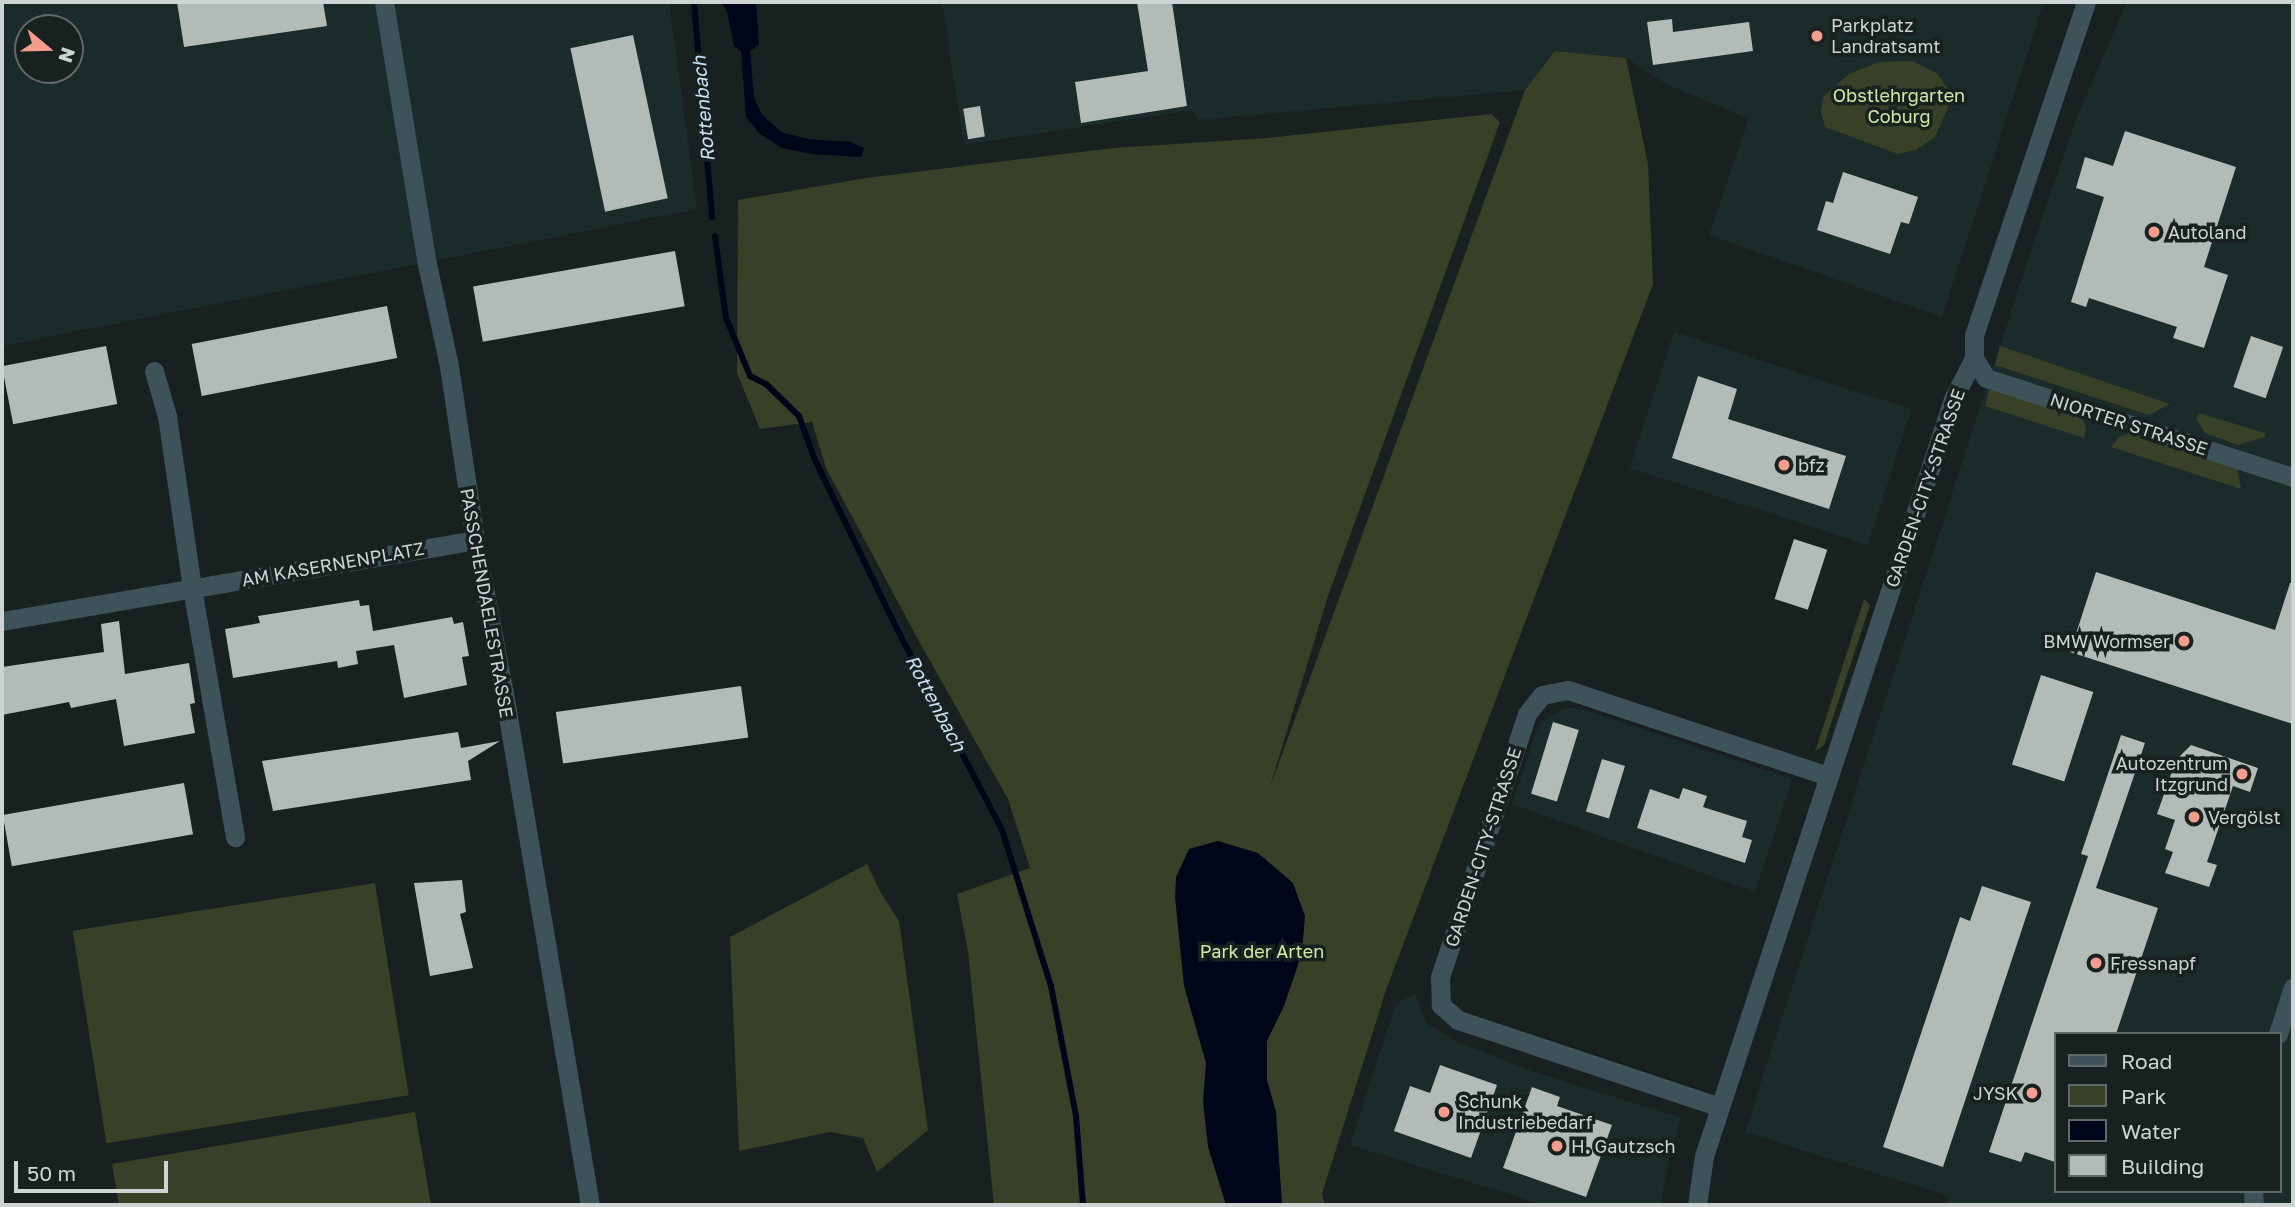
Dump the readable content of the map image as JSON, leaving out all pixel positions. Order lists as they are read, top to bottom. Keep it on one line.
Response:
{"streets":{"street":["NIORTER STRASSE","GARDEN-CITY-STRASSE","AM KASERNENPLATZ","PASSCHENDAELESTRASSE"]},"crossings":[["NIORTER STRASSE","GARDEN-CITY-STRASSE"],["AM KASERNENPLATZ","PASSCHENDAELESTRASSE"]],"water":["Rottenbach"],"parks":["Obstlehrgarten Coburg","Park der Arten"],"places":["Parkplatz Landratsamt","Autoland","bfz","BMW Wormser","Autozentrum Itzgrund","Vergölst","Fressnapf","JYSK","Schunk Industriebedarf","H. Gautzsch"],"legend":["Road","Park","Water","Building"],"scale_bar":"50 m","north":"right"}
